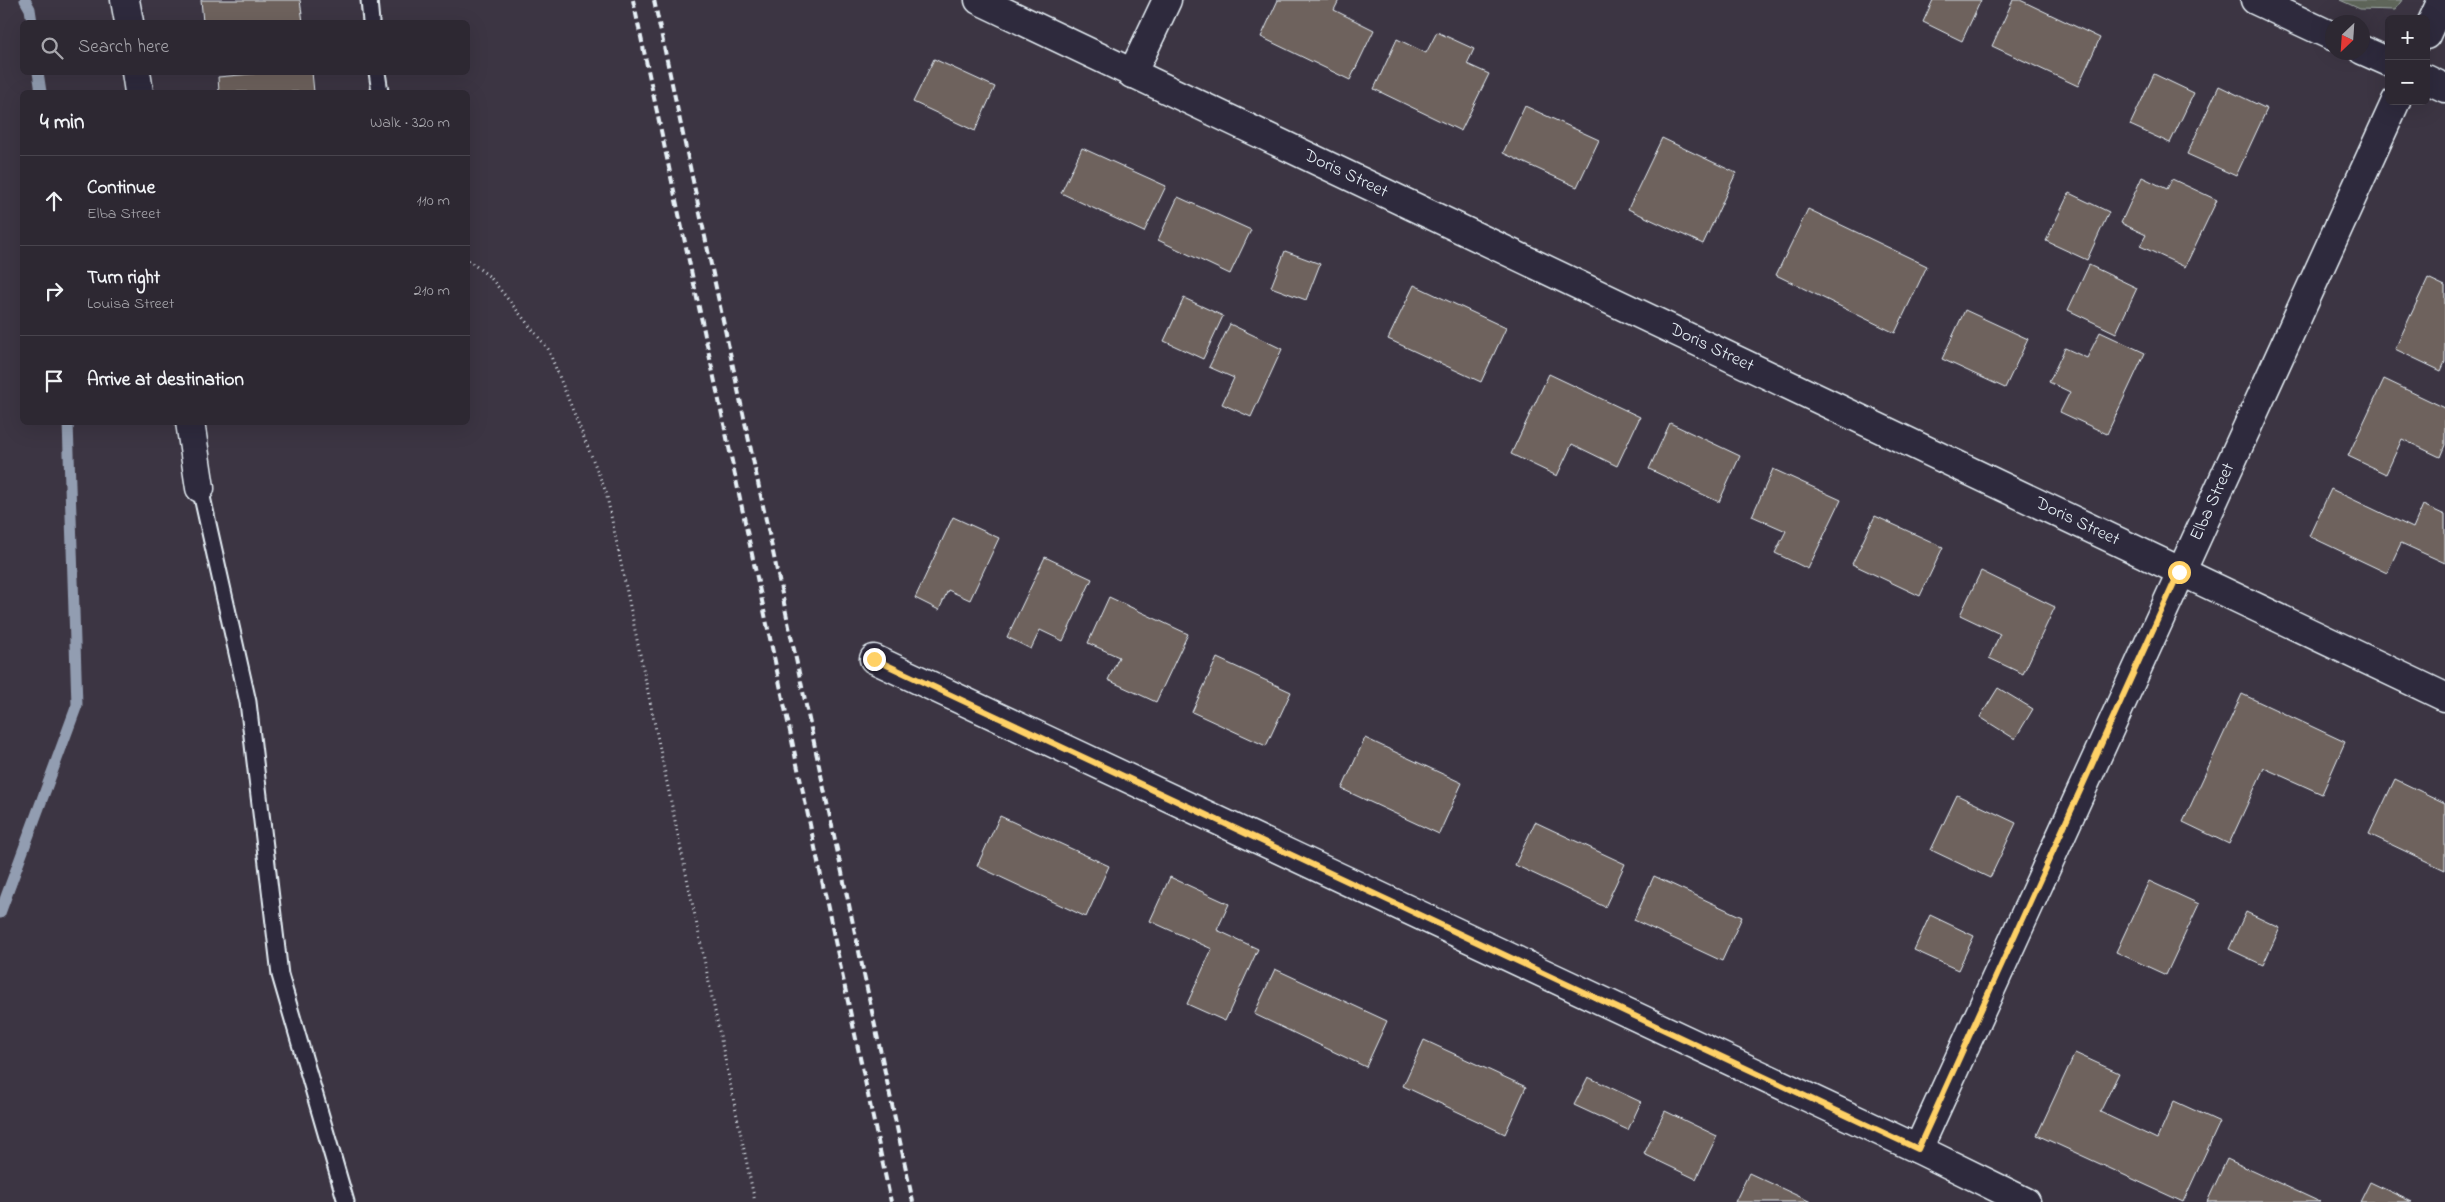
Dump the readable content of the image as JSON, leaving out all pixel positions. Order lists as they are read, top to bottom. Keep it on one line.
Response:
{"streets":{"street":["Doris Street","Elba Street"]},"crossings":[["Doris Street","Elba Street"]],"north":"bottom left","page":{"map_buttons":["+","−"],"search":"Search here","heading":["4 min","Walk · 320 m"],"list":[["Continue","Elba Street","110 m"],["Turn right","Louisa Street","210 m"],"Arrive at destination"]}}
